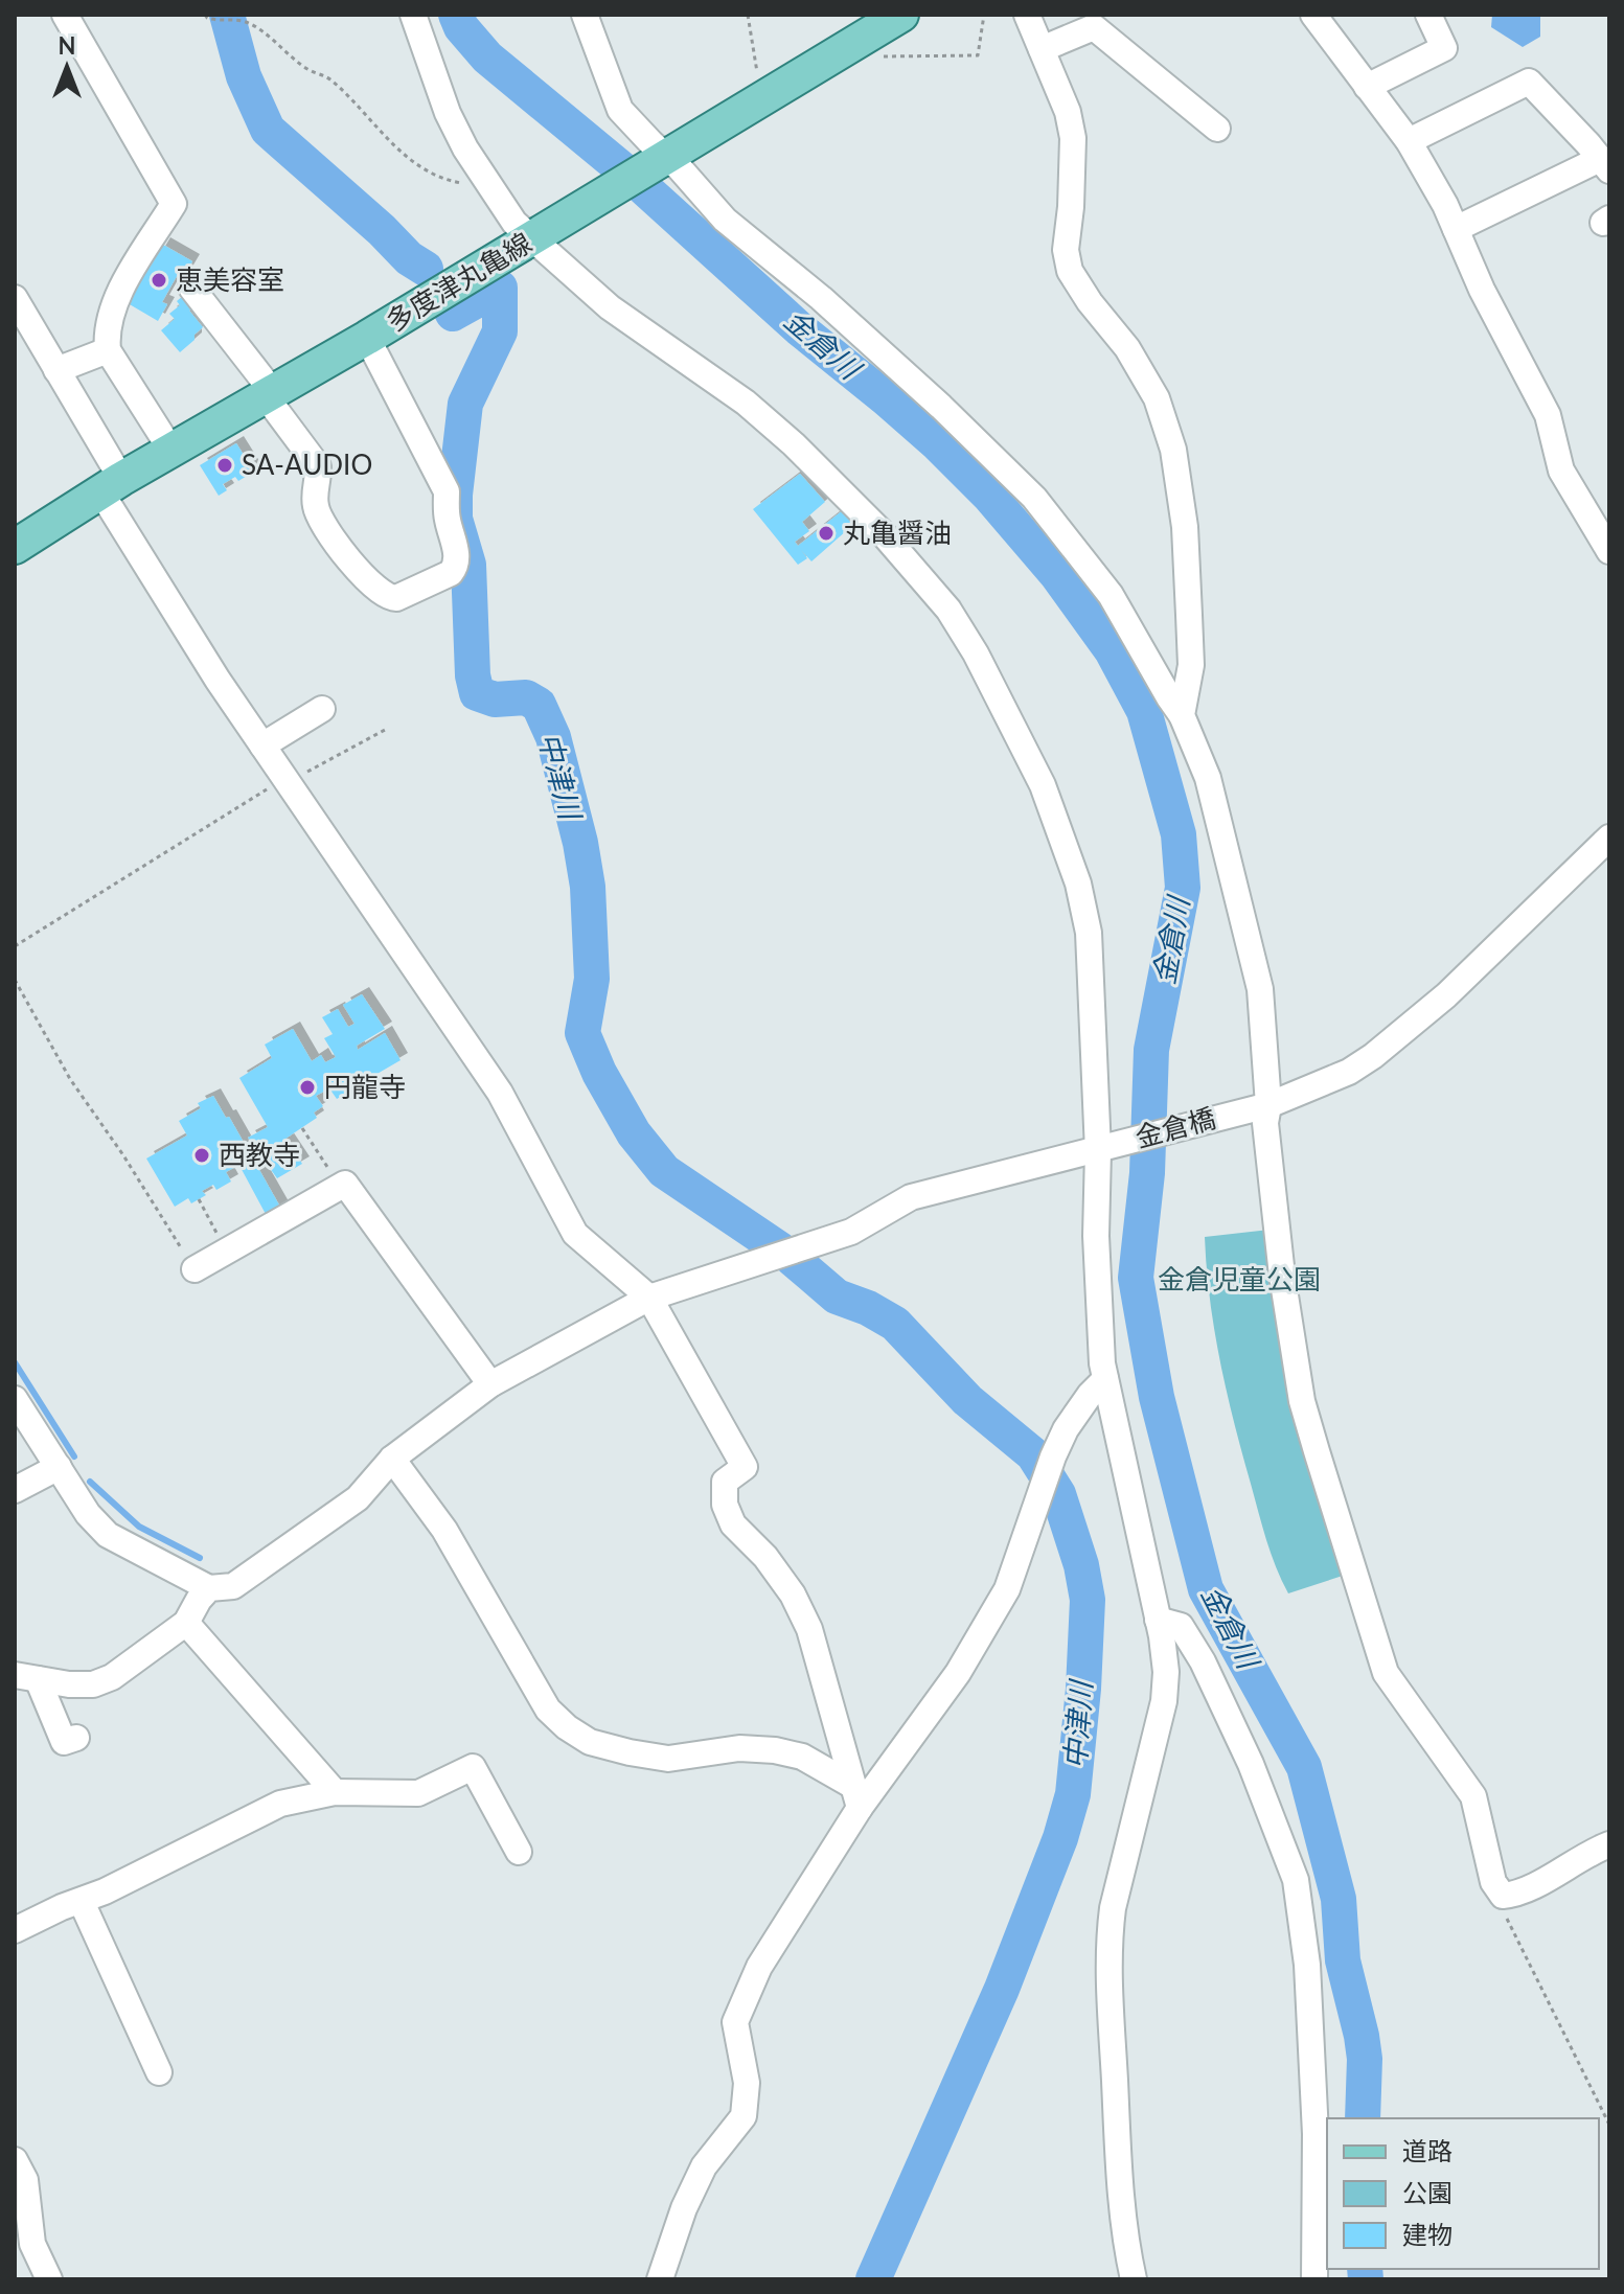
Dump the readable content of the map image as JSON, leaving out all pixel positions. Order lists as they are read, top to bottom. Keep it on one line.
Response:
{"streets":{"main road":["多度津丸亀線"],"street":["金倉橋"]},"water":["金倉川","中津川"],"parks":["金倉児童公園"],"places":["恵美容室","SA-AUDIO","丸亀醤油","円龍寺","西教寺"],"legend":["道路","公園","建物"],"north":"top"}
